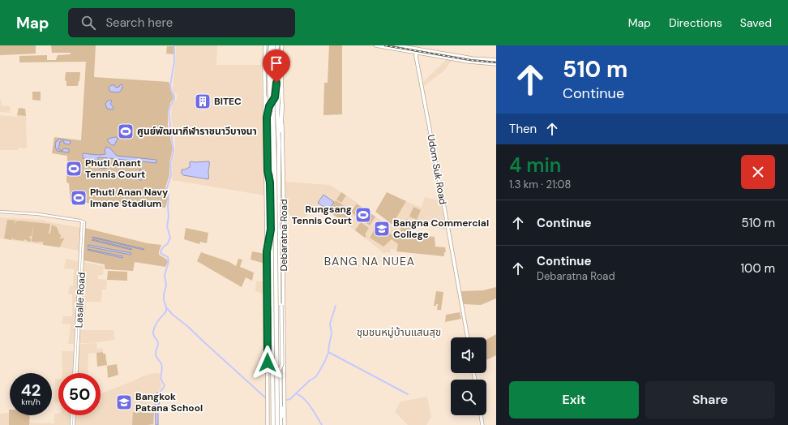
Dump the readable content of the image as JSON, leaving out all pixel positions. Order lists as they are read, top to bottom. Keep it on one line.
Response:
{"streets":{"highway":["Debaratna Road"],"main road":["Udom Suk Road"],"street":["Lasalle Road"]},"districts":["BANG NA NUEA","ชุมชนหมู่บ้านแสนสุข"],"places":{"building":["BITEC"],"sports":["ศูนย์พัฒนากีฬาราชนาวีบางนา","Phuti Anant Tennis Court","Phuti Anan Navy Imane Stadium","Rungsang Tennis Court"],"school or university":["Bangna Commercial College","Bangkok Patana School"]},"page":{"header":"Map","search":"Search here","nav":["Map","Directions","Saved"],"turn":["510 m","Continue"],"then":"Then","heading":["4 min","1.3 km · 21:08"],"list":[{"name":"Continue","value":"510 m"},{"name":"Continue","note":"Debaratna Road","value":"100 m"}],"speed":"42 km/h","limit":"50","buttons":["Exit","Share"]}}
